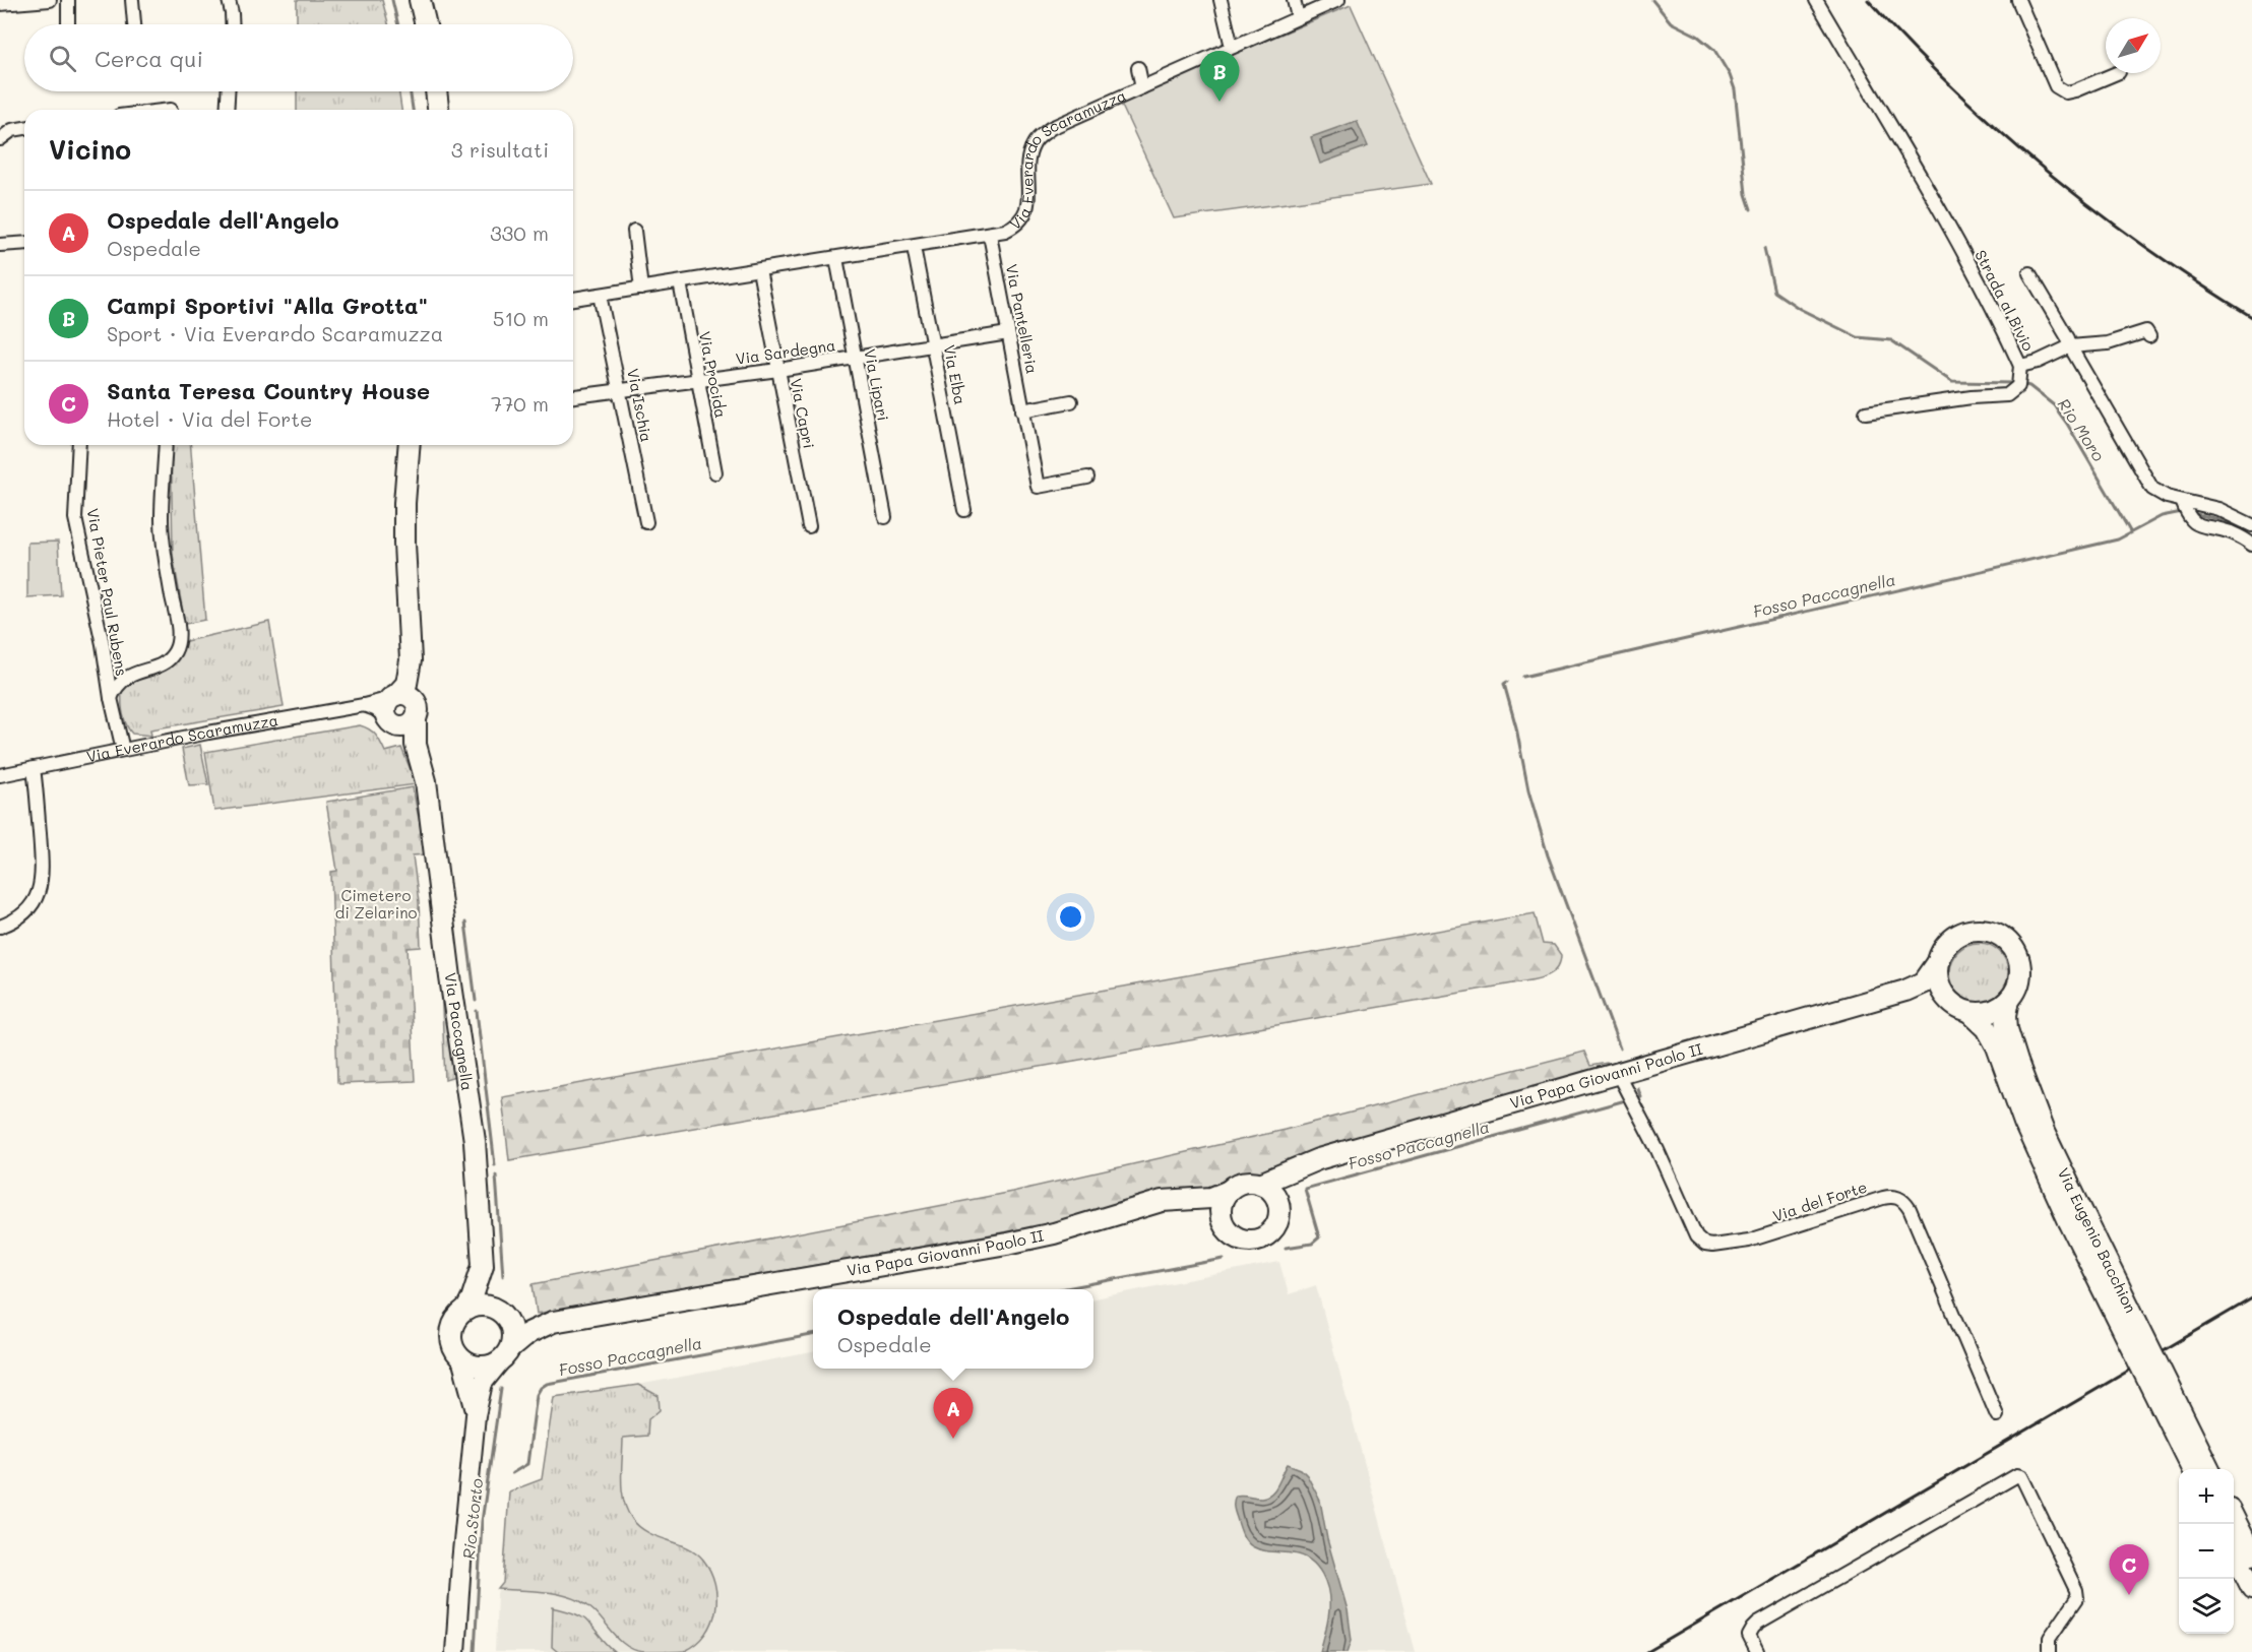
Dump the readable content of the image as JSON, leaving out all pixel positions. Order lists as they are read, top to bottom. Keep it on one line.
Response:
{"streets":{"main road":["Via Paccagnella","Via Papa Giovanni Paolo II","Via Eugenio Bacchion"],"street":["Via Everardo Scaramuzza","Strada al Bivio","Via Pantelleria","Via Sardegna","Via Procida","Via Elba","Via Lipari","Via Ischia","Via Capri","Via Pieter Paul Rubens","Via del Forte"]},"crossings":[["Via Everardo Scaramuzza","Via Pantelleria"],["Via Everardo Scaramuzza","Via Procida"],["Via Everardo Scaramuzza","Via Elba"],["Via Everardo Scaramuzza","Via Lipari"],["Via Everardo Scaramuzza","Via Ischia"],["Via Everardo Scaramuzza","Via Capri"],["Via Everardo Scaramuzza","Via Pieter Paul Rubens"],["Via Everardo Scaramuzza","Via Paccagnella"],["Via Pantelleria","Via Sardegna"],["Via Sardegna","Via Procida"],["Via Sardegna","Via Elba"],["Via Sardegna","Via Lipari"],["Via Sardegna","Via Ischia"],["Via Sardegna","Via Capri"],["Via Paccagnella","Via Papa Giovanni Paolo II"],["Via Papa Giovanni Paolo II","Via del Forte"],["Via Papa Giovanni Paolo II","Via Eugenio Bacchion"]],"water":["Rio Moro","Fosso Paccagnella","Rio Storto"],"parks":["Cimetero di Zelarino"],"north":"top right","page":{"search":"Cerca qui","pins":["B","A","C"],"heading":["Vicino","3 risultati"],"list":[{"mark":"A","name":"Ospedale dell'Angelo","note":"Ospedale","value":"330 m"},{"mark":"B","name":"Campi Sportivi \"Alla Grotta\"","note":"Sport · Via Everardo Scaramuzza","value":"510 m"},{"mark":"C","name":"Santa Teresa Country House","note":"Hotel · Via del Forte","value":"770 m"}],"popup":["Ospedale dell'Angelo","Ospedale"],"map_buttons":["+","−"]}}
